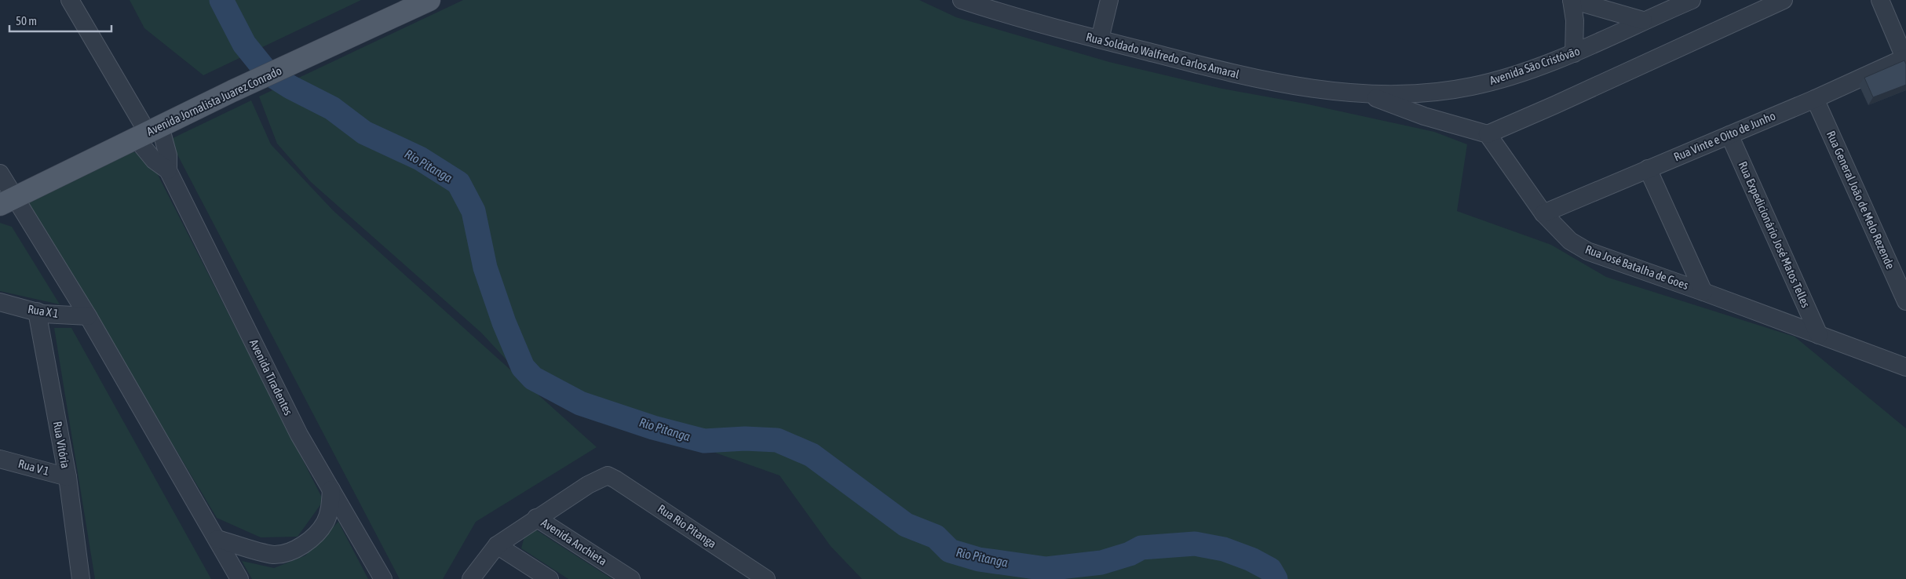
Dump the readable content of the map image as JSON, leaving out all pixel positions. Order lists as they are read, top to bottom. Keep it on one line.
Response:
{"streets":{"main road":["Avenida Jornalista Juarez Conrado"],"street":["Rua Soldado Walfredo Carlos Amaral","Avenida São Cristóvão","Rua Vinte e Oito de Junho","Rua General João de Melo Rezende","Rua Expedicionário José Matos Telles","Rua José Batalha de Goes","Rua X 1","Avenida Tiradentes","Rua Vitória","Rua V 1","Rua Rio Pitanga","Avenida Anchieta"]},"crossings":[["Rua Soldado Walfredo Carlos Amaral","Avenida São Cristóvão"],["Avenida Jornalista Juarez Conrado","Avenida Tiradentes"],["Rua Vinte e Oito de Junho","Rua General João de Melo Rezende"],["Rua Vinte e Oito de Junho","Rua Expedicionário José Matos Telles"],["Rua Vinte e Oito de Junho","Rua José Batalha de Goes"],["Rua Expedicionário José Matos Telles","Rua José Batalha de Goes"],["Rua X 1","Rua Vitória"],["Rua Vitória","Rua V 1"],["Rua Rio Pitanga","Avenida Anchieta"]],"water":["Rio Pitanga"],"scale_bar":"50 m"}
